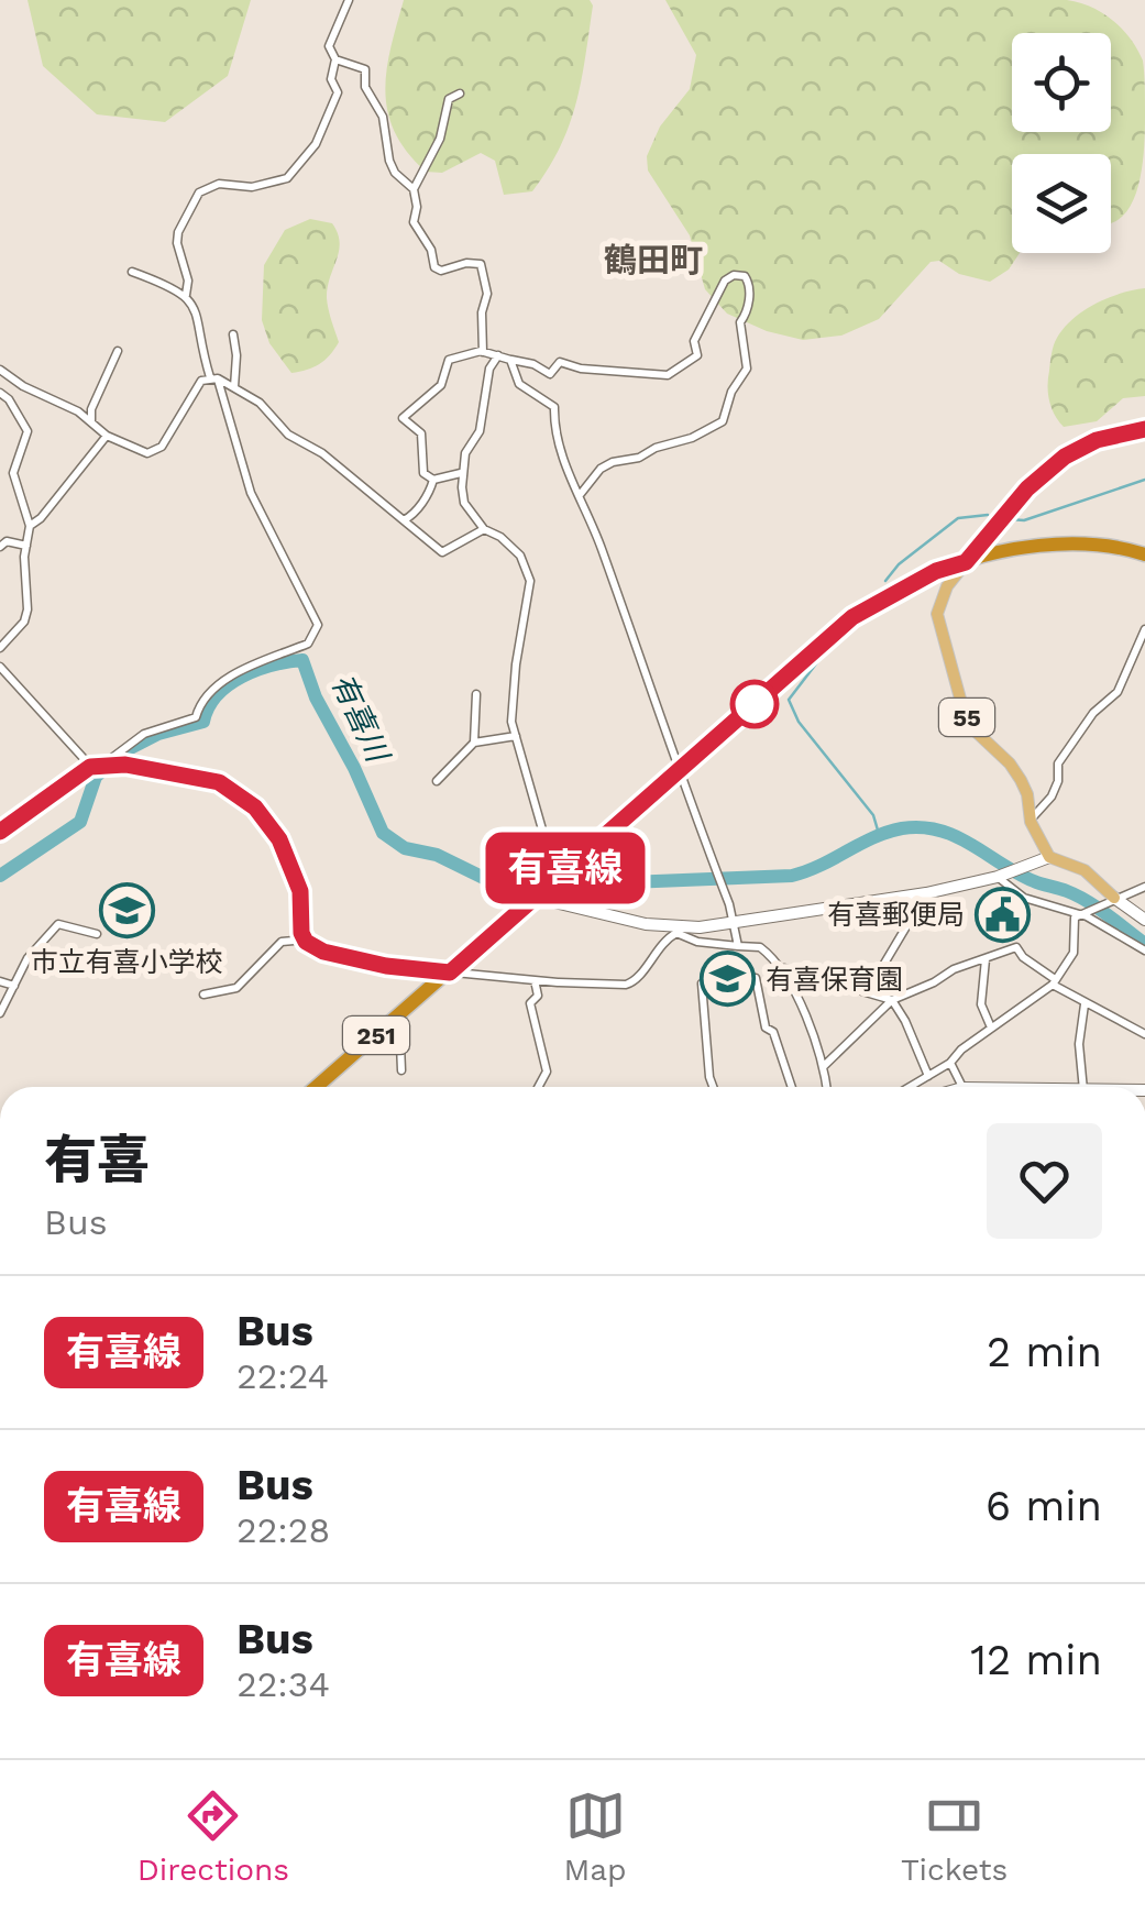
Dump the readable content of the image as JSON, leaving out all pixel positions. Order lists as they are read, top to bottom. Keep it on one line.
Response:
{"streets":{"highway":["251"],"main road":["55"]},"crossings":[["55","251"]],"districts":["鶴田町"],"water":["有喜川"],"places":{"school or university":["市立有喜小学校","有喜保育園"],"public building":["有喜郵便局"]},"lines":["bus line 有喜線"],"page":{"on_map":"有喜線","heading":["有喜","Bus"],"list":[{"mark":"有喜線","name":"Bus","note":"22:24","value":"2 min"},{"mark":"有喜線","name":"Bus","note":"22:28","value":"6 min"},{"mark":"有喜線","name":"Bus","note":"22:34","value":"12 min"}],"tabs":["Directions","Map","Tickets"]}}
